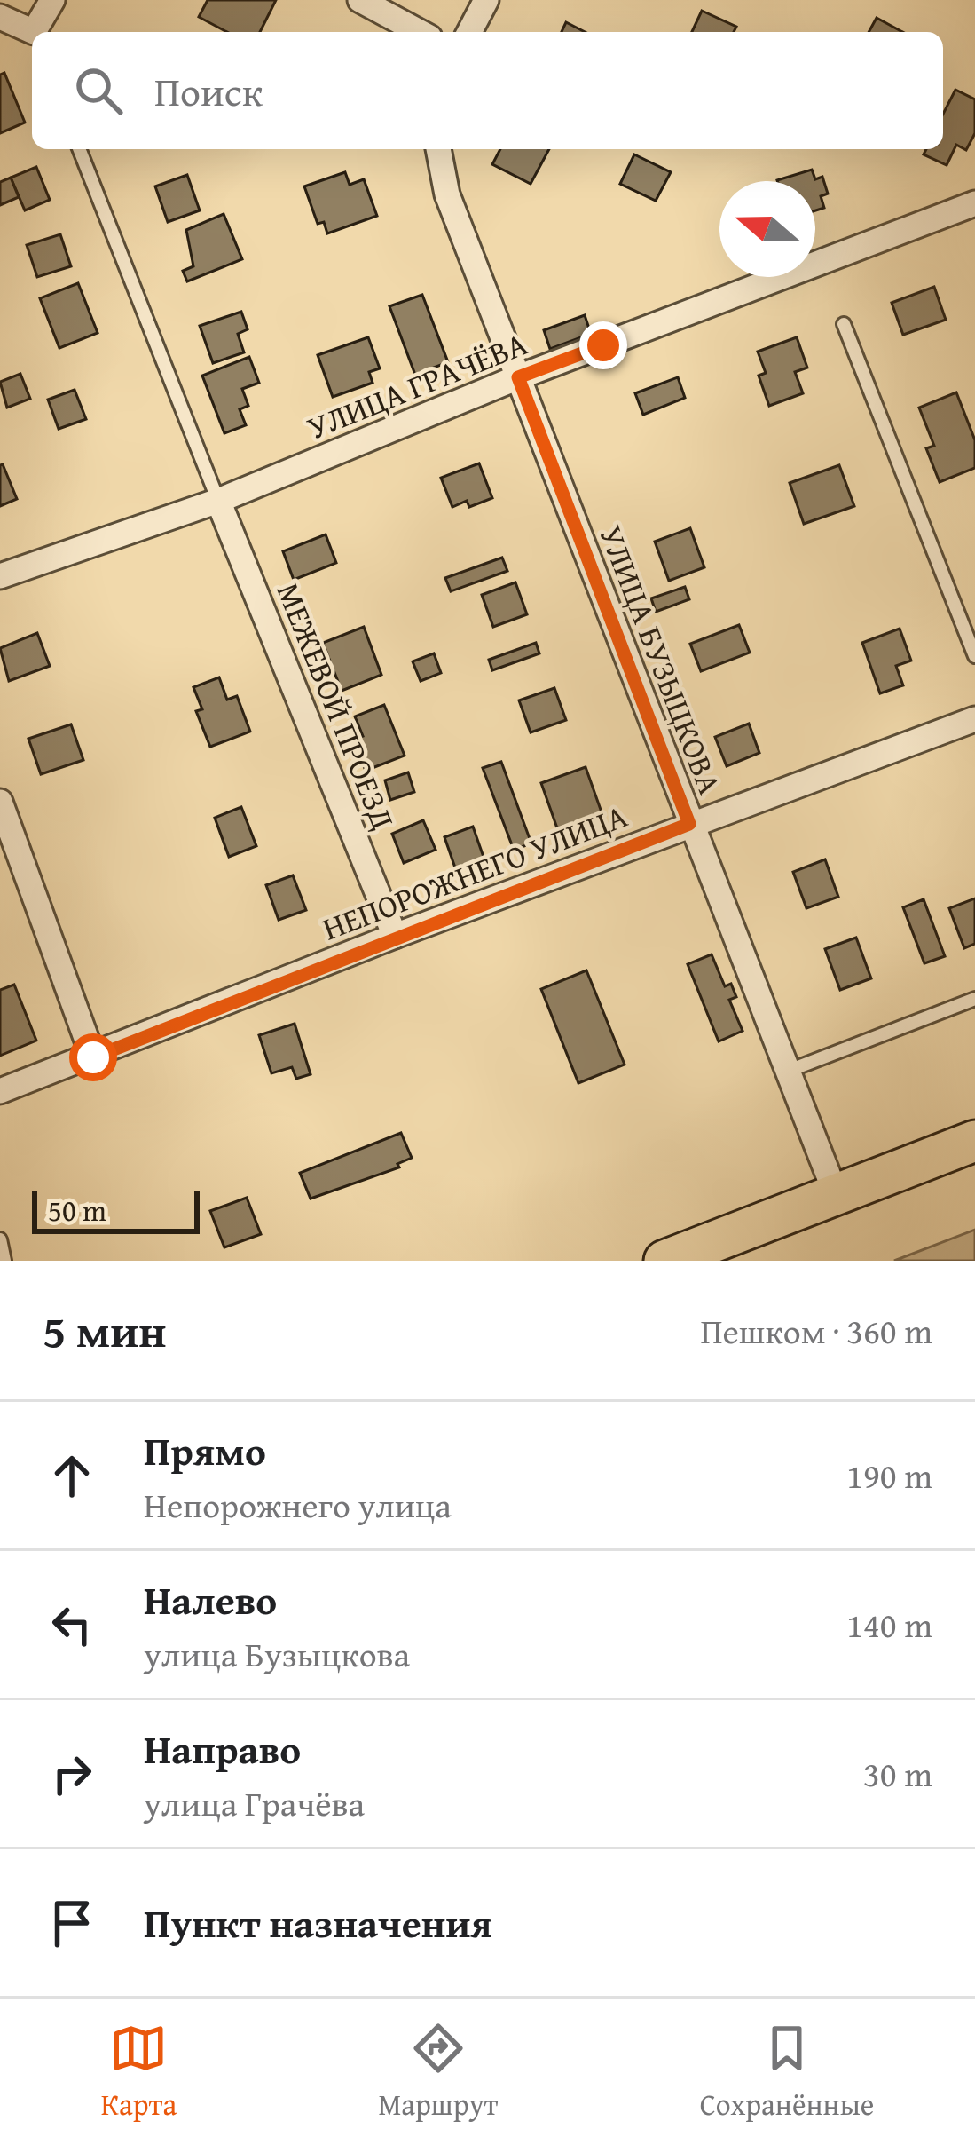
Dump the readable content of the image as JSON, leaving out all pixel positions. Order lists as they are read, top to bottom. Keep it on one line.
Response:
{"streets":{"street":["УЛИЦА ГРАЧЁВА","УЛИЦА БУЗЫЦКОВА","МЕЖЕВОЙ ПРОЕЗД","НЕПОРОЖНЕГО УЛИЦА"]},"crossings":[["УЛИЦА ГРАЧЁВА","УЛИЦА БУЗЫЦКОВА"],["УЛИЦА ГРАЧЁВА","МЕЖЕВОЙ ПРОЕЗД"],["УЛИЦА БУЗЫЦКОВА","НЕПОРОЖНЕГО УЛИЦА"],["МЕЖЕВОЙ ПРОЕЗД","НЕПОРОЖНЕГО УЛИЦА"]],"scale_bar":"50 m","north":"left","page":{"search":"Поиск","scale":"50 m","heading":["5 мин","Пешком · 360 m"],"list":[["Прямо","Непорожнего улица","190 m"],["Налево","улица Бузыцкова","140 m"],["Направо","улица Грачёва","30 m"],"Пункт назначения"],"nav":["Карта","Маршрут","Сохранённые"]}}
